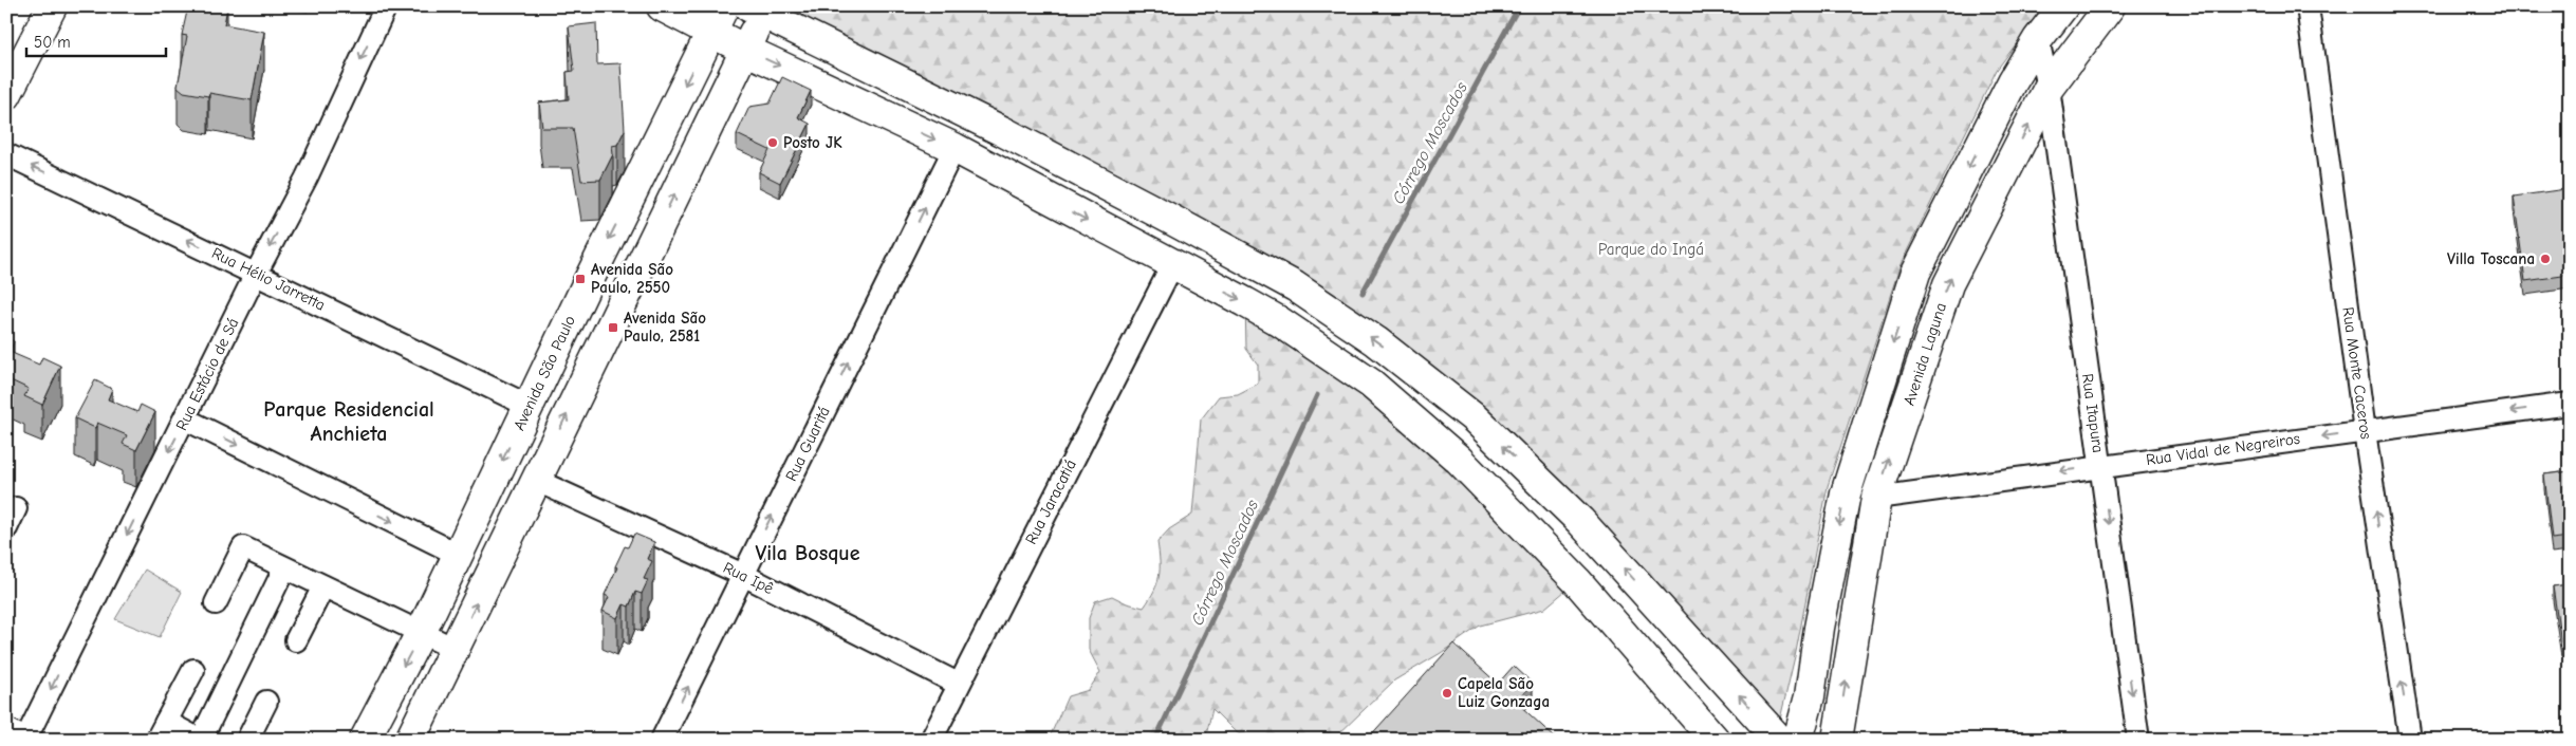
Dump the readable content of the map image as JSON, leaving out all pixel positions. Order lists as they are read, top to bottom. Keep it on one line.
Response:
{"streets":{"main road":["Avenida Laguna","Avenida São Paulo"],"street":["Rua Hélio Jarretta","Rua Monte Caceros","Rua Estácio de Sá","Rua Itapura","Rua Guaritá","Rua Vidal de Negreiros","Rua Jaracatiá","Rua Ipê"]},"crossings":[["Rua Hélio Jarretta","Avenida São Paulo"],["Rua Hélio Jarretta","Rua Estácio de Sá"],["Avenida Laguna","Rua Itapura"],["Avenida Laguna","Rua Vidal de Negreiros"],["Rua Monte Caceros","Rua Vidal de Negreiros"],["Rua Itapura","Rua Vidal de Negreiros"],["Rua Guaritá","Rua Ipê"],["Rua Jaracatiá","Rua Ipê"]],"one_way":["Rua Hélio Jarretta","Rua Monte Caceros","Rua Itapura","Rua Guaritá","Rua Vidal de Negreiros"],"districts":["Parque Residencial Anchieta","Vila Bosque"],"water":["Córrego Moscados"],"parks":["Parque do Ingá"],"places":{"other":["Posto JK","Villa Toscana","Capela São Luiz Gonzaga"],"transit":["Avenida São Paulo, 2550","Avenida São Paulo, 2581"]},"scale_bar":"50 m"}
